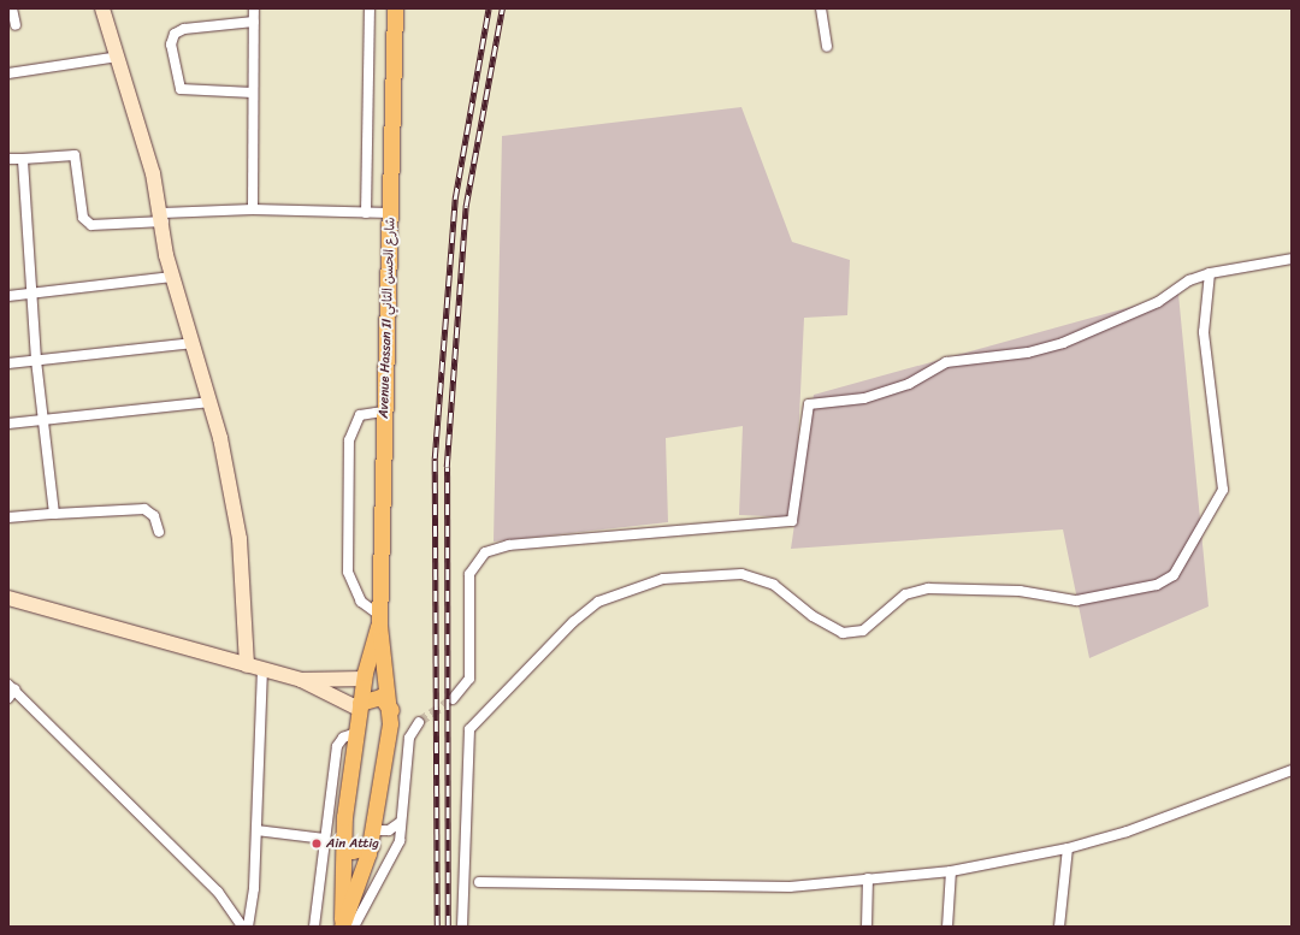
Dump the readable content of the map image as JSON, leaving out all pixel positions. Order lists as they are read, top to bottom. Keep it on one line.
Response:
{"streets":{"main road":["Avenue Hassan II شارع الحسن الثاني"]},"places":["Ain Attig"]}
